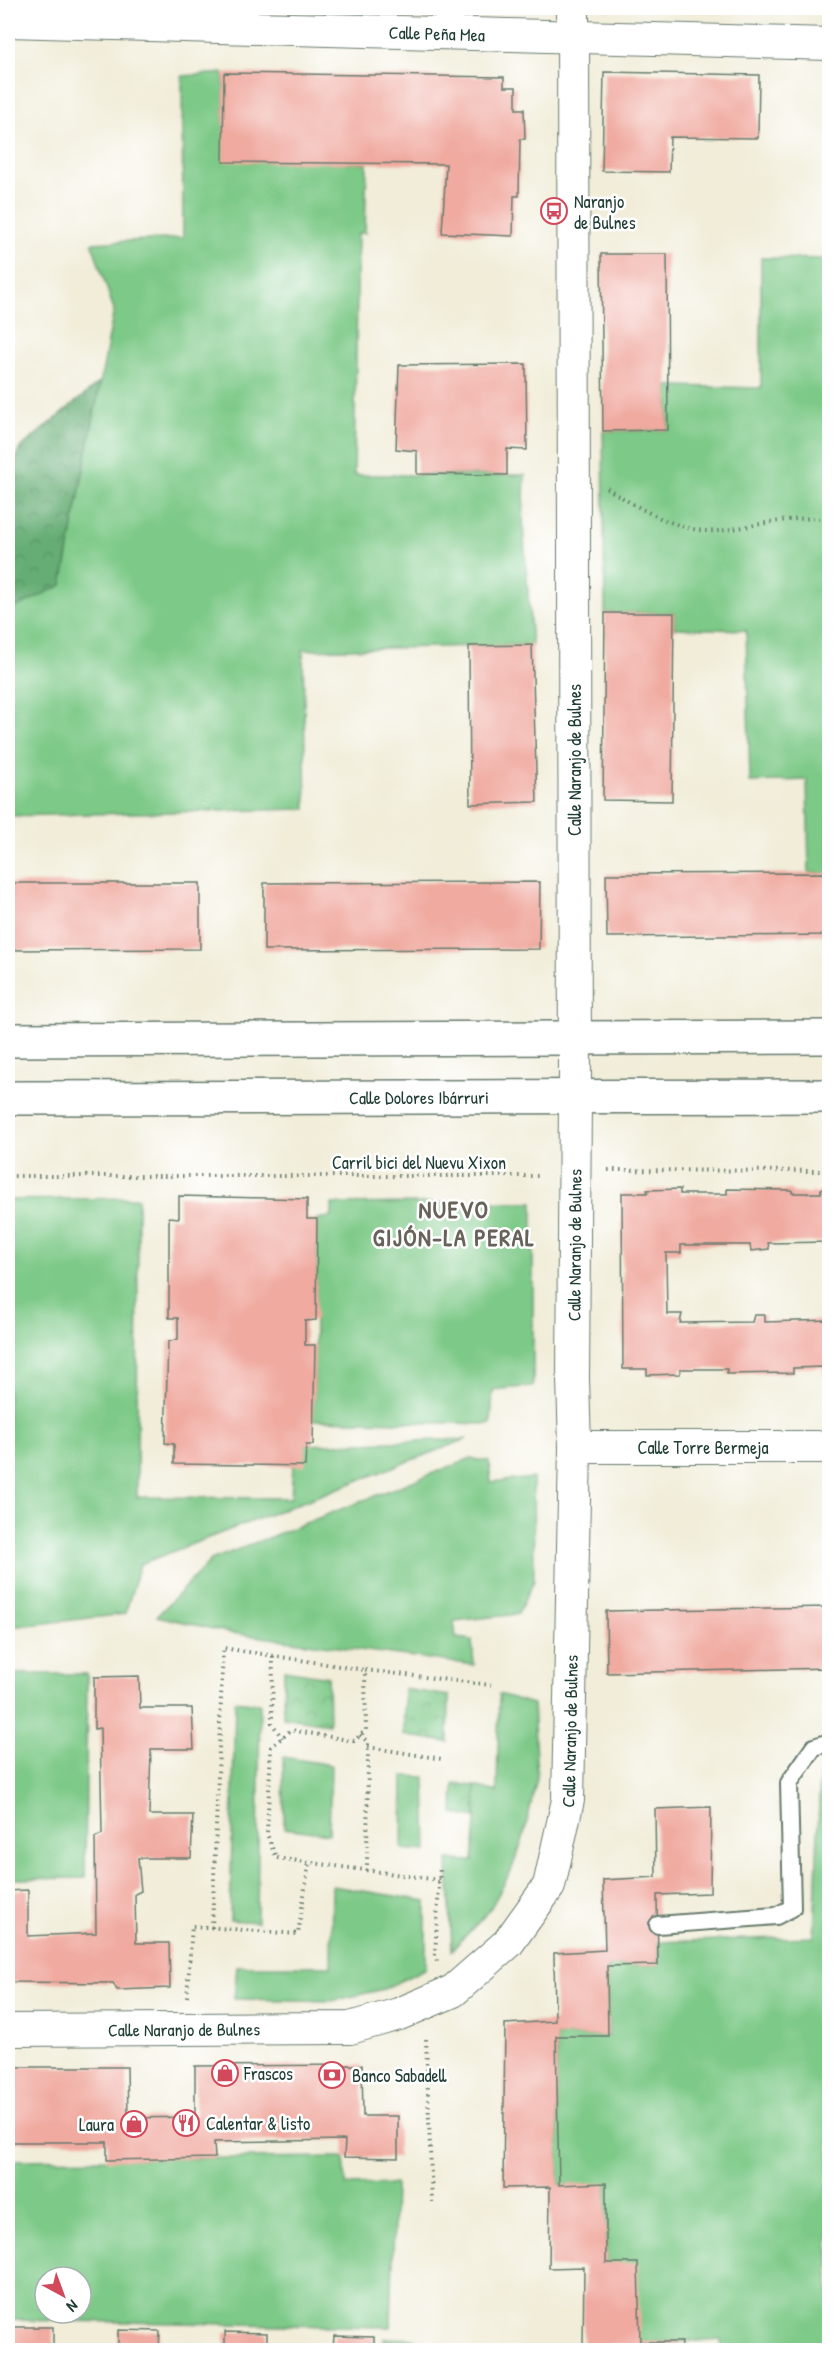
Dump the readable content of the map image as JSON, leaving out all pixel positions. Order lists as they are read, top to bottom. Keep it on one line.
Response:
{"streets":{"street":["Calle Peña Mea","Calle Naranjo de Bulnes","Calle Dolores Ibárruri","Calle Torre Bermeja"],"path":["Carril bici del Nuevu Xixon"]},"crossings":[["Calle Peña Mea","Calle Naranjo de Bulnes"],["Calle Naranjo de Bulnes","Calle Dolores Ibárruri"],["Calle Naranjo de Bulnes","Carril bici del Nuevu Xixon"],["Calle Naranjo de Bulnes","Calle Torre Bermeja"]],"districts":["NUEVO GIJÓN-LA PERAL"],"places":{"bus stop":["Naranjo de Bulnes"],"shop":["Frascos","Laura"],"bank":["Banco Sabadell"],"restaurant":["Calentar & listo"]},"north":"bottom right"}
